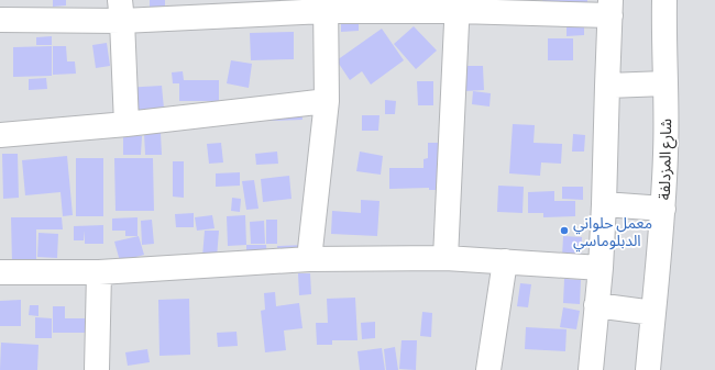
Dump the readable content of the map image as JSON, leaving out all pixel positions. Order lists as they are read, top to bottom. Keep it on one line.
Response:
{"streets":{"street":["شارع المزدلفة"]},"places":["معمل حلواني الدبلوماسي"]}
